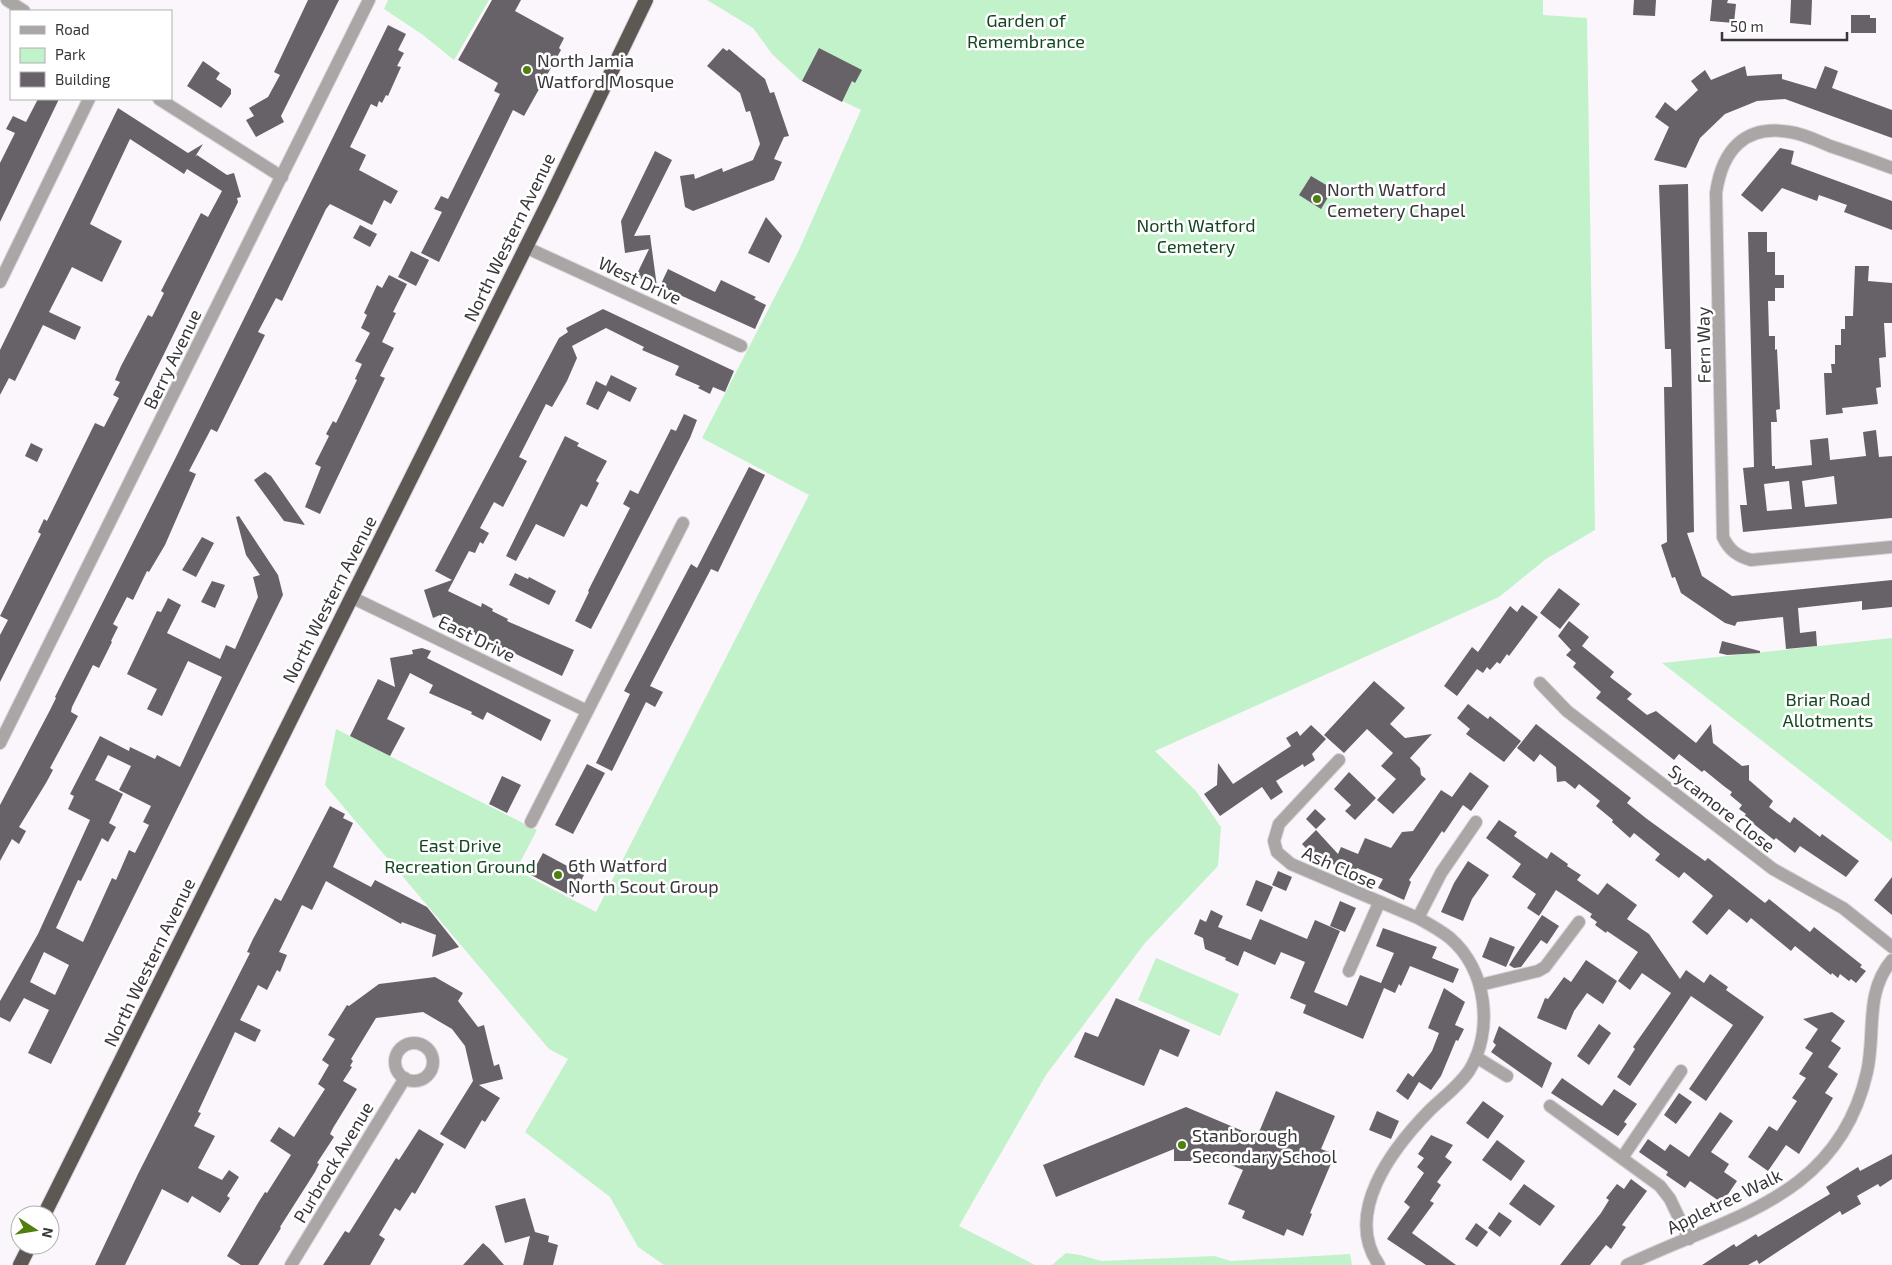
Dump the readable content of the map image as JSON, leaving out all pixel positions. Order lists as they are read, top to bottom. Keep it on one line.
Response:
{"streets":{"highway":["North Western Avenue"],"street":["West Drive","Fern Way","Berry Avenue","East Drive","Sycamore Close","Ash Close","Purbrock Avenue","Appletree Walk"]},"crossings":[["North Western Avenue","West Drive"],["North Western Avenue","East Drive"]],"parks":["Garden of Remembrance","North Watford Cemetery","Briar Road Allotments","East Drive Recreation Ground"],"places":["North Jamia Watford Mosque","North Watford Cemetery Chapel","6th Watford North Scout Group","Stanborough Secondary School"],"legend":["Road","Park","Building"],"scale_bar":"50 m","north":"right"}
